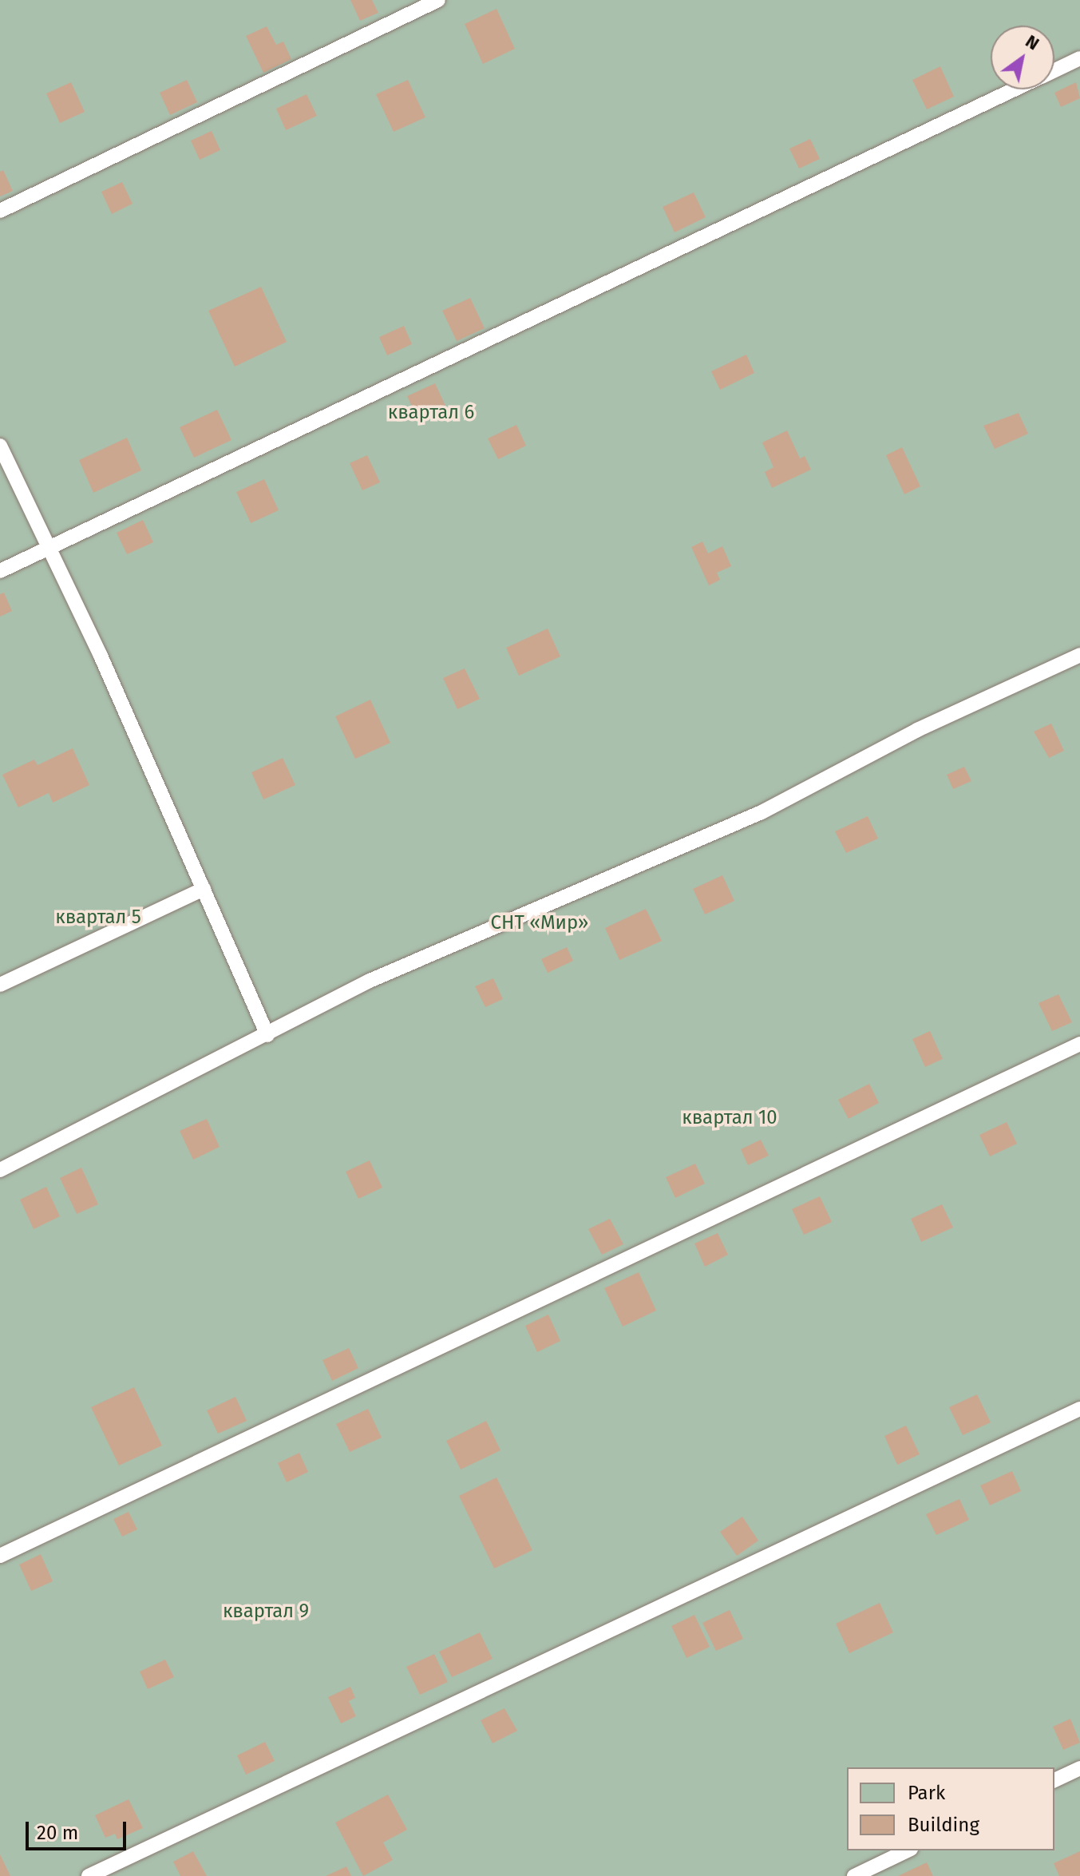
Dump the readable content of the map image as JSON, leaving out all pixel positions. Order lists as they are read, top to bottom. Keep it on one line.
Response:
{"parks":["квартал 6","квартал 5","СНТ «Мир»","квартал 10","квартал 9"],"legend":["Park","Building"],"scale_bar":"20 m","north":"top right"}
